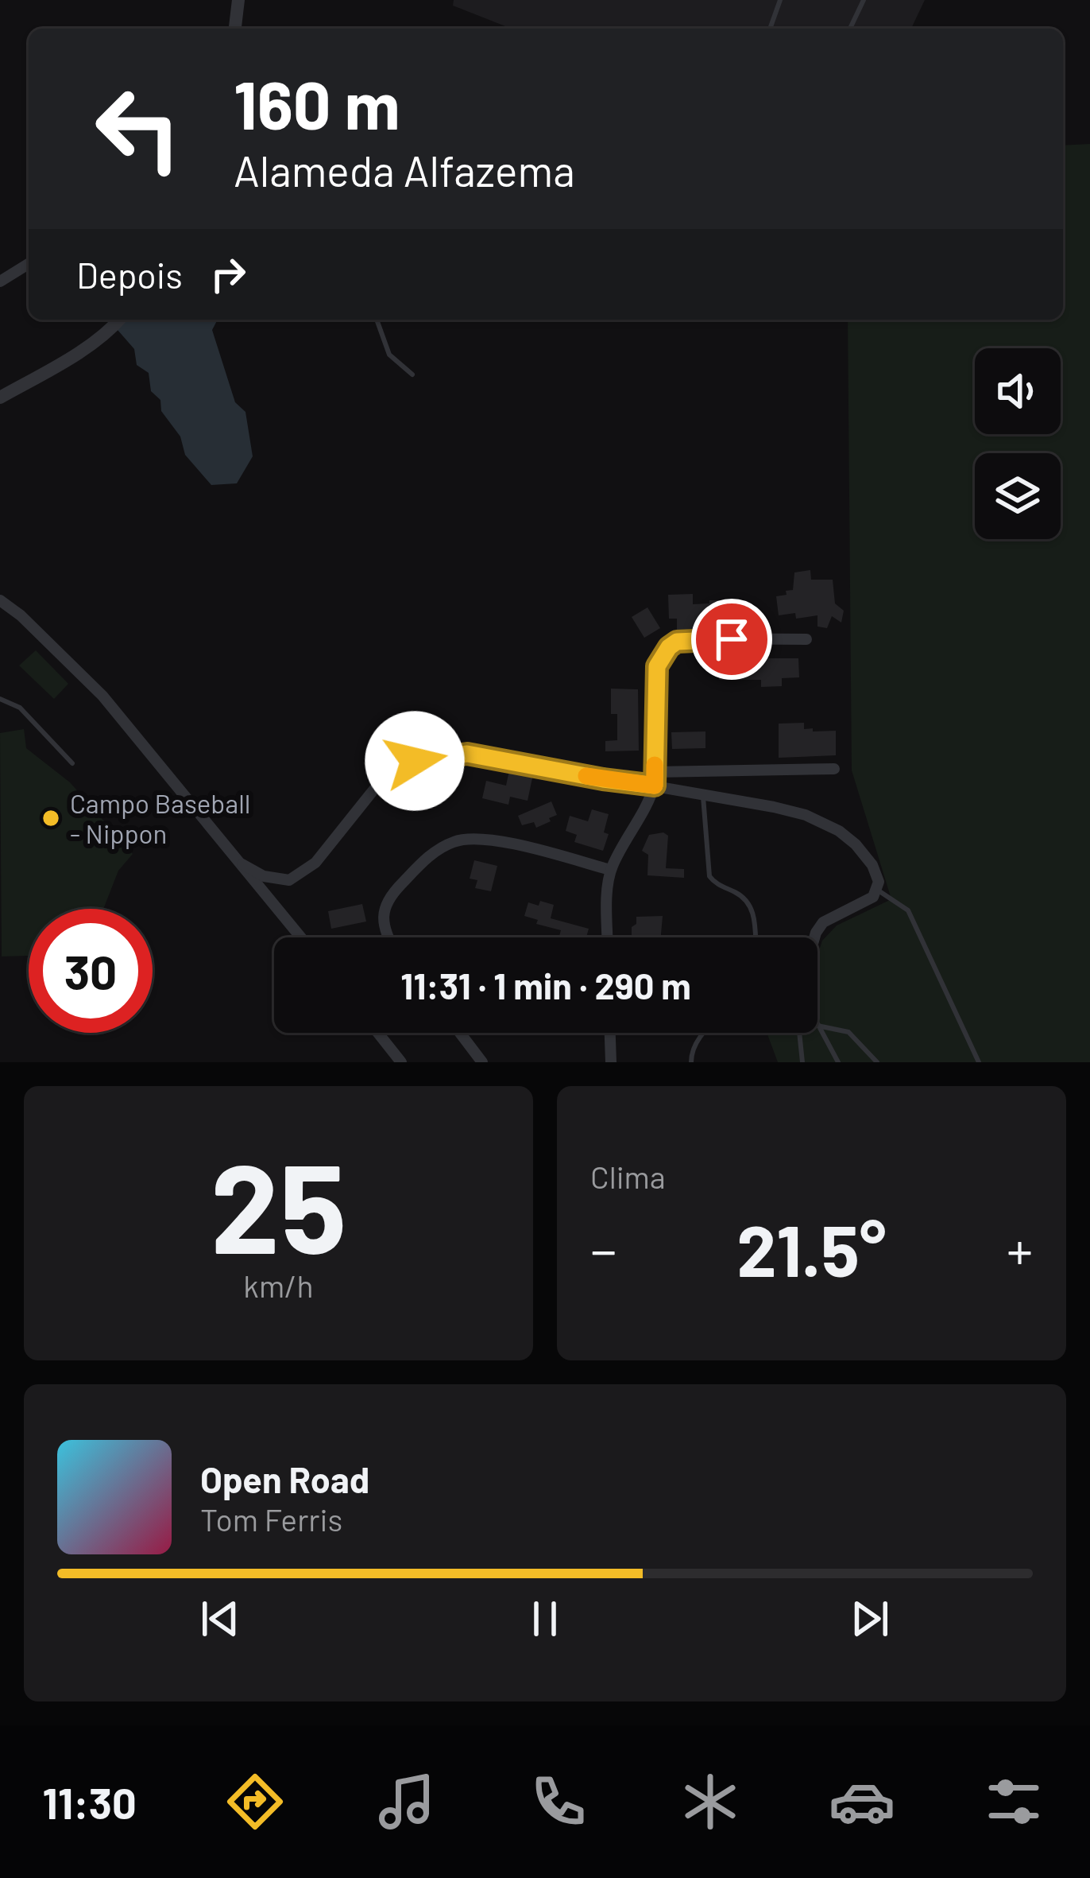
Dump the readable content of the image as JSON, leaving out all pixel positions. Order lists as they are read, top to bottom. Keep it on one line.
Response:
{"places":["Campo Baseball - Nippon"],"page":{"turn":["160 m","Alameda Alfazema"],"then":"Depois","limit":"30","trip":"11:31 · 1 min · 290 m","tile":[["25","km/h"],"Clima"],"heat":["−","21.5°","+"],"song":["Open Road","Tom Ferris"],"tabs":"11:30"}}
